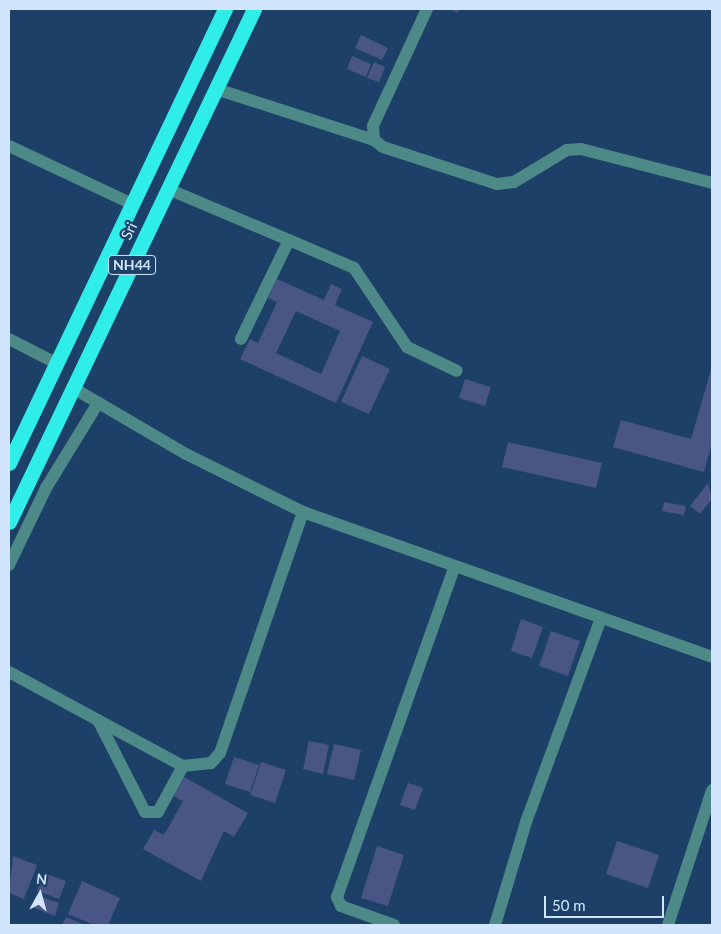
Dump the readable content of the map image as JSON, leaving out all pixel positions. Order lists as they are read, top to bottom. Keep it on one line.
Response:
{"streets":{"highway":["Sri","NH44"]},"scale_bar":"50 m","north":"top"}
